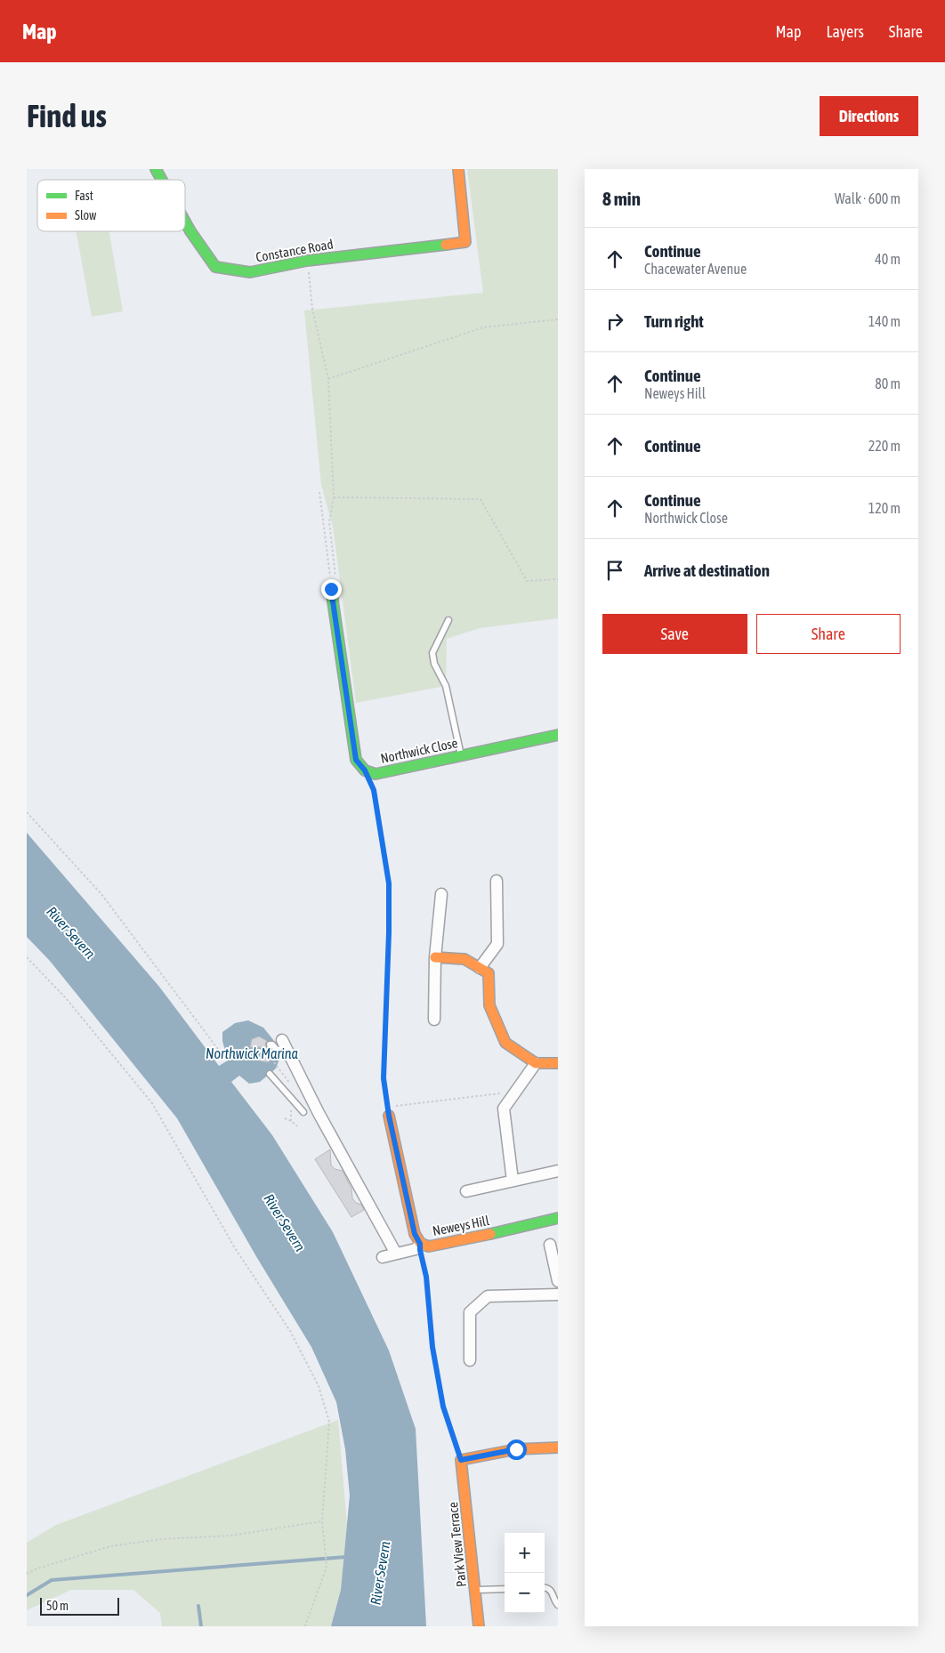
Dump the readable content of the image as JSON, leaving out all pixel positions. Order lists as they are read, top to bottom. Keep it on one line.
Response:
{"streets":{"street":["Constance Road","Northwick Close","Neweys Hill","Park View Terrace"]},"water":["River Severn","Northwick Marina"],"legend":["Fast","Slow"],"scale_bar":"50 m","page":{"header":"Map","nav":["Map","Layers","Share"],"buttons":["Directions",["Save","Share"]],"title":"Find us","heading":["8 min","Walk · 600 m"],"list":[["Continue","Chacewater Avenue","40 m"],["Turn right","140 m"],["Continue","Neweys Hill","80 m"],["Continue","220 m"],["Continue","Northwick Close","120 m"],"Arrive at destination"],"map_buttons":["+","−"],"scale":"50 m"}}
